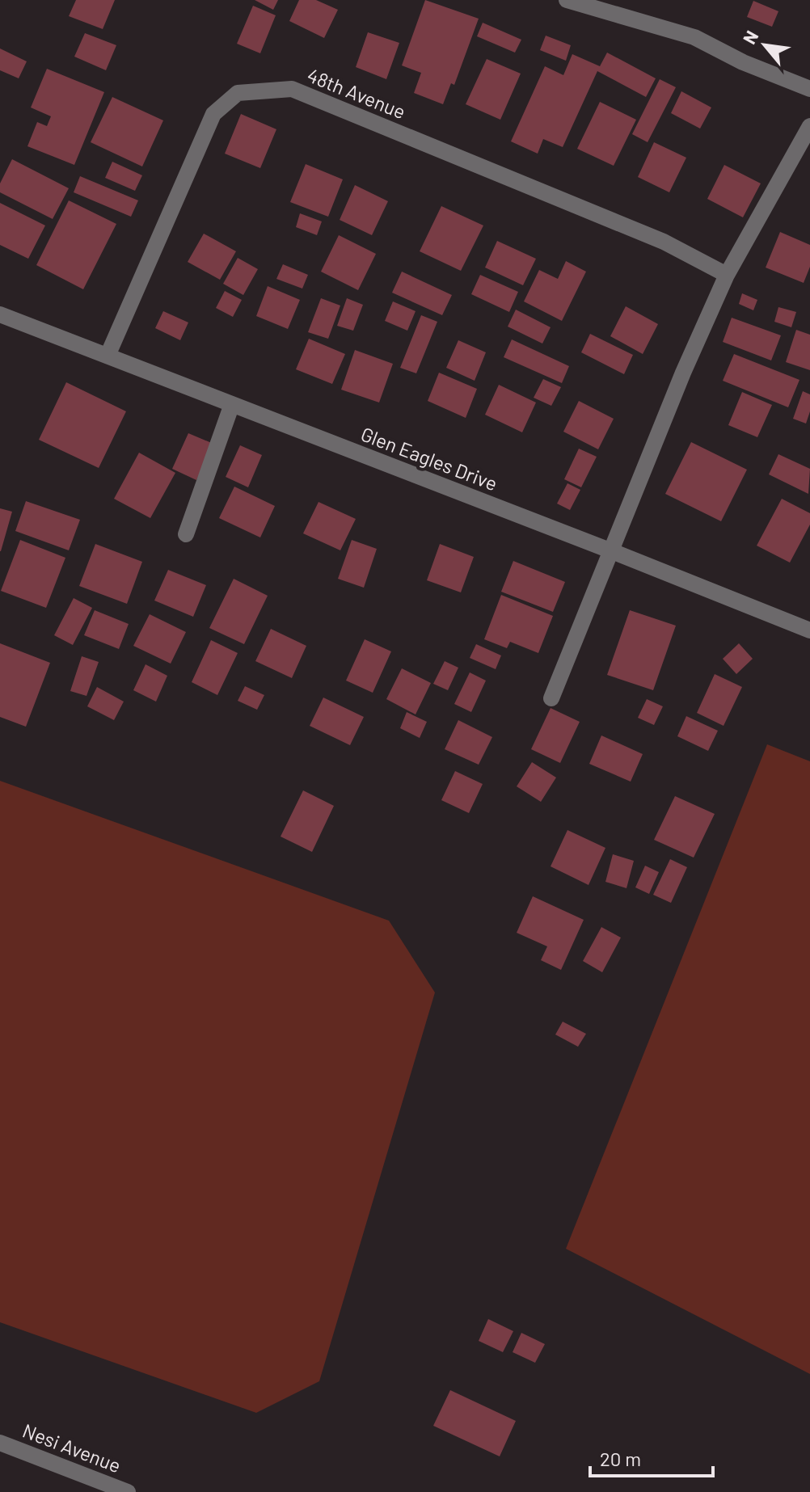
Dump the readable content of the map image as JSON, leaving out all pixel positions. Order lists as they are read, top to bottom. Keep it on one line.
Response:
{"streets":{"street":["48th Avenue","Glen Eagles Drive","Nesi Avenue"]},"crossings":[["48th Avenue","Glen Eagles Drive"]],"scale_bar":"20 m","north":"top left"}
